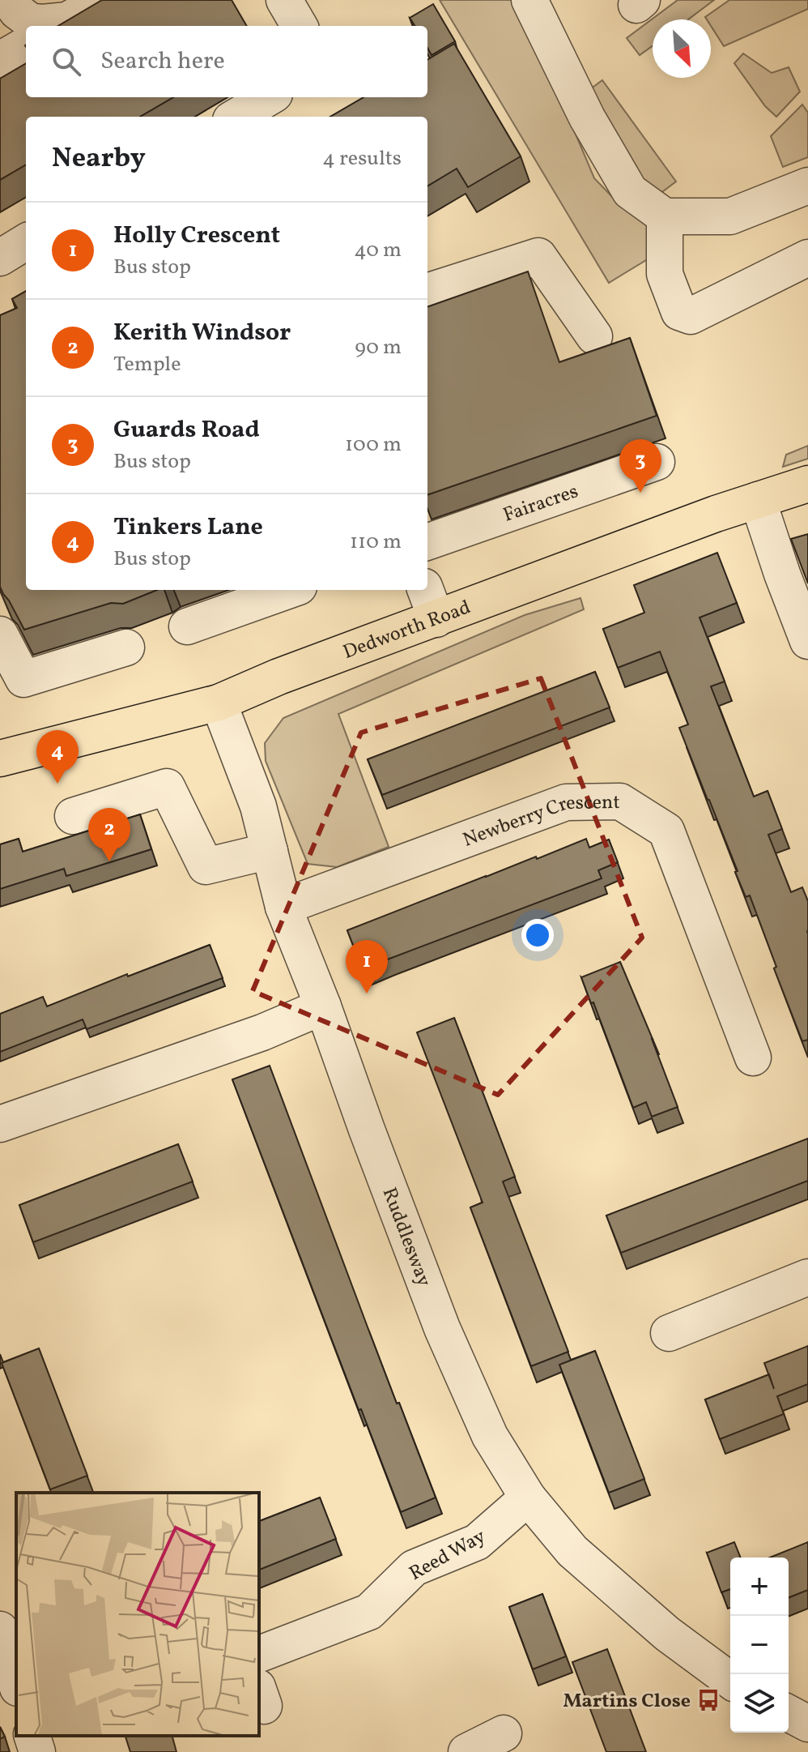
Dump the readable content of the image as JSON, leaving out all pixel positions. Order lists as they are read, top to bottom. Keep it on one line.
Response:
{"streets":{"main road":["Dedworth Road"],"street":["Fairacres","Newberry Crescent","Ruddlesway","Reed Way"]},"crossings":[["Dedworth Road","Ruddlesway"],["Newberry Crescent","Ruddlesway"],["Ruddlesway","Reed Way"]],"places":{"bus stop":["Martins Close"]},"north":"bottom right","page":{"search":"Search here","heading":["Nearby","4 results"],"list":[{"mark":"1","name":"Holly Crescent","note":"Bus stop","value":"40 m"},{"mark":"2","name":"Kerith Windsor","note":"Temple","value":"90 m"},{"mark":"3","name":"Guards Road","note":"Bus stop","value":"100 m"},{"mark":"4","name":"Tinkers Lane","note":"Bus stop","value":"110 m"}],"pins":["3","4","2","1"],"map_buttons":["+","−"]}}
